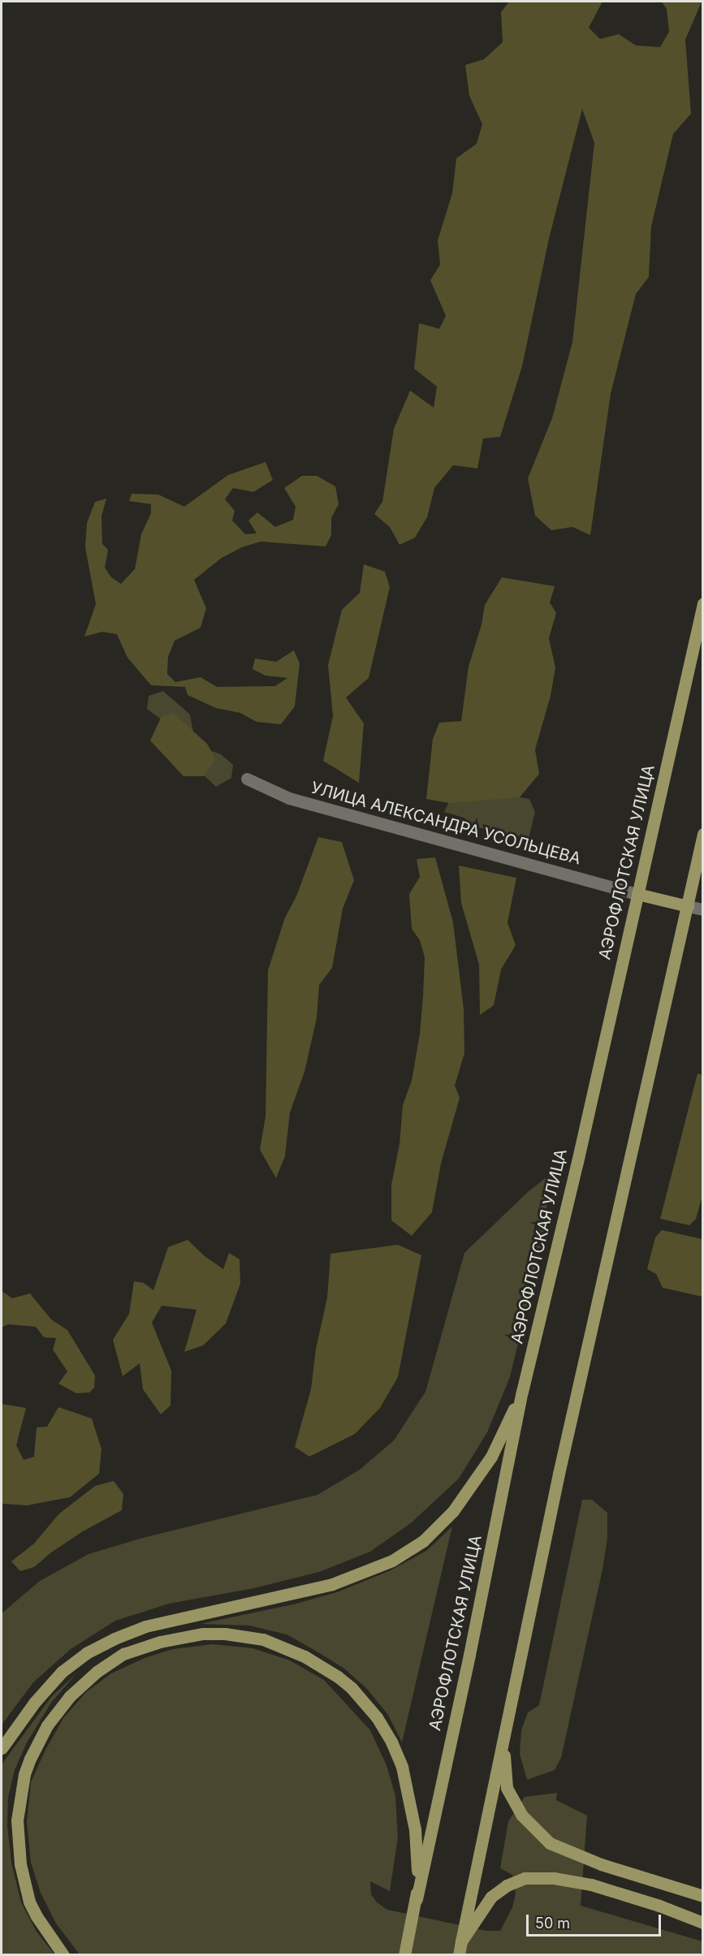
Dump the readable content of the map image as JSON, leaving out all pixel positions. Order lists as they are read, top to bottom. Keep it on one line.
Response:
{"streets":{"main road":["АЭРОФЛОТСКАЯ УЛИЦА"],"street":["УЛИЦА АЛЕКСАНДРА УСОЛЬЦЕВА"]},"crossings":[["УЛИЦА АЛЕКСАНДРА УСОЛЬЦЕВА","АЭРОФЛОТСКАЯ УЛИЦА"]],"scale_bar":"50 m"}
